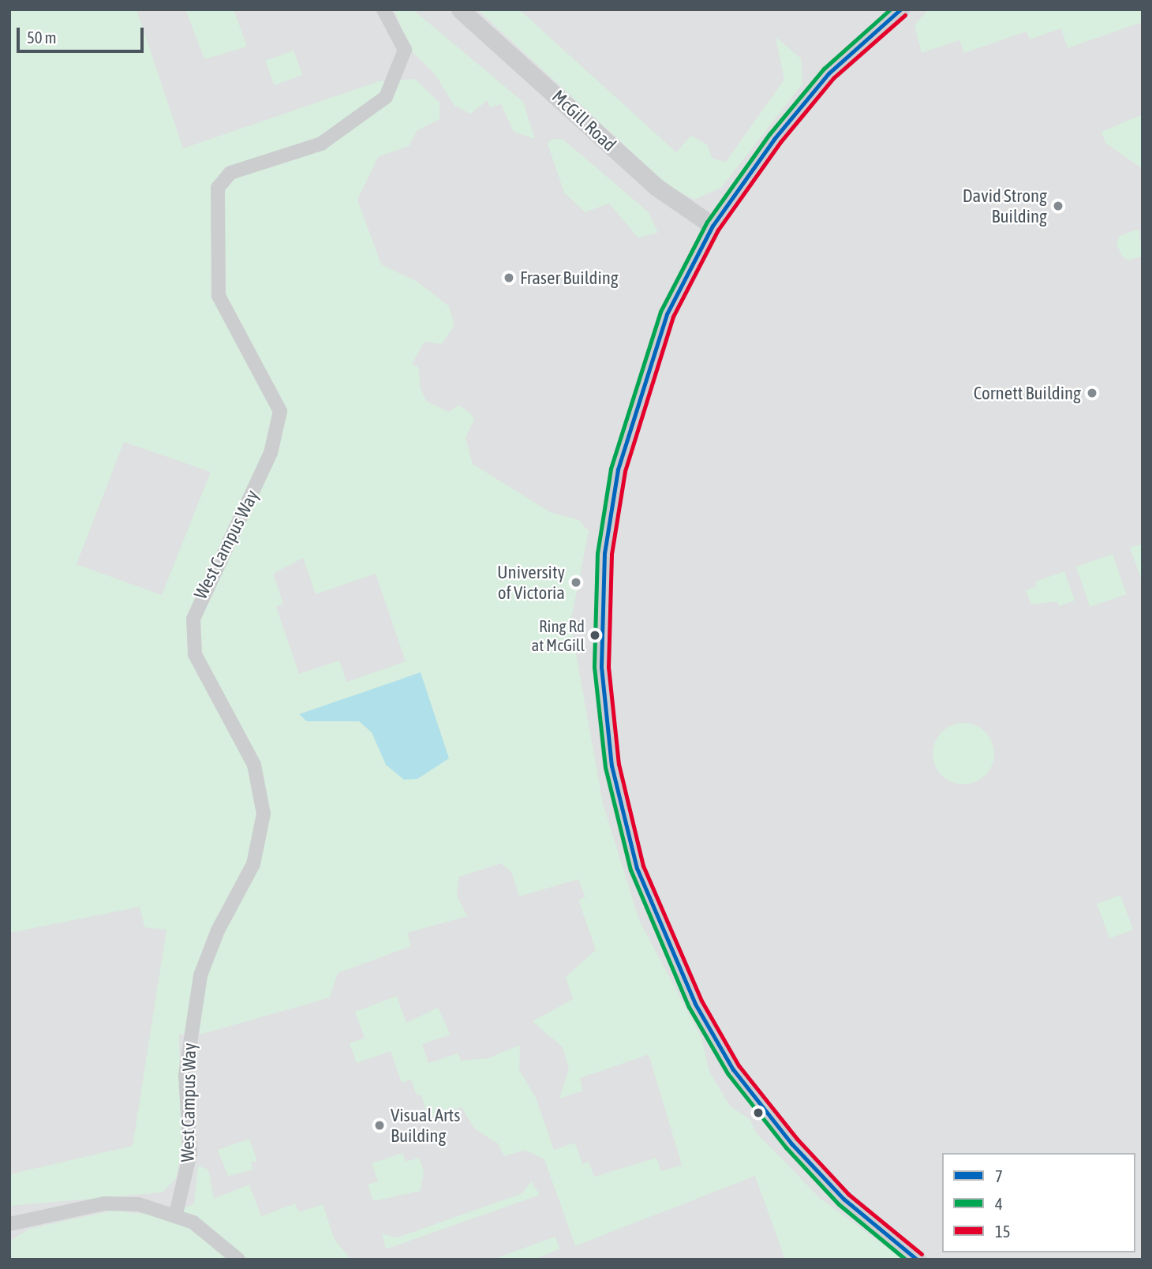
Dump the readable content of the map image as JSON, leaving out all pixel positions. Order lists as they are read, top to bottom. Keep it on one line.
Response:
{"streets":{"street":["McGill Road","West Campus Way"]},"places":["David Strong Building","Fraser Building","Cornett Building","University of Victoria","Ring Rd at McGill","Visual Arts Building"],"lines":["transit line 7","transit line 4","transit line 15"],"legend":["7","4","15"],"scale_bar":"50 m"}
